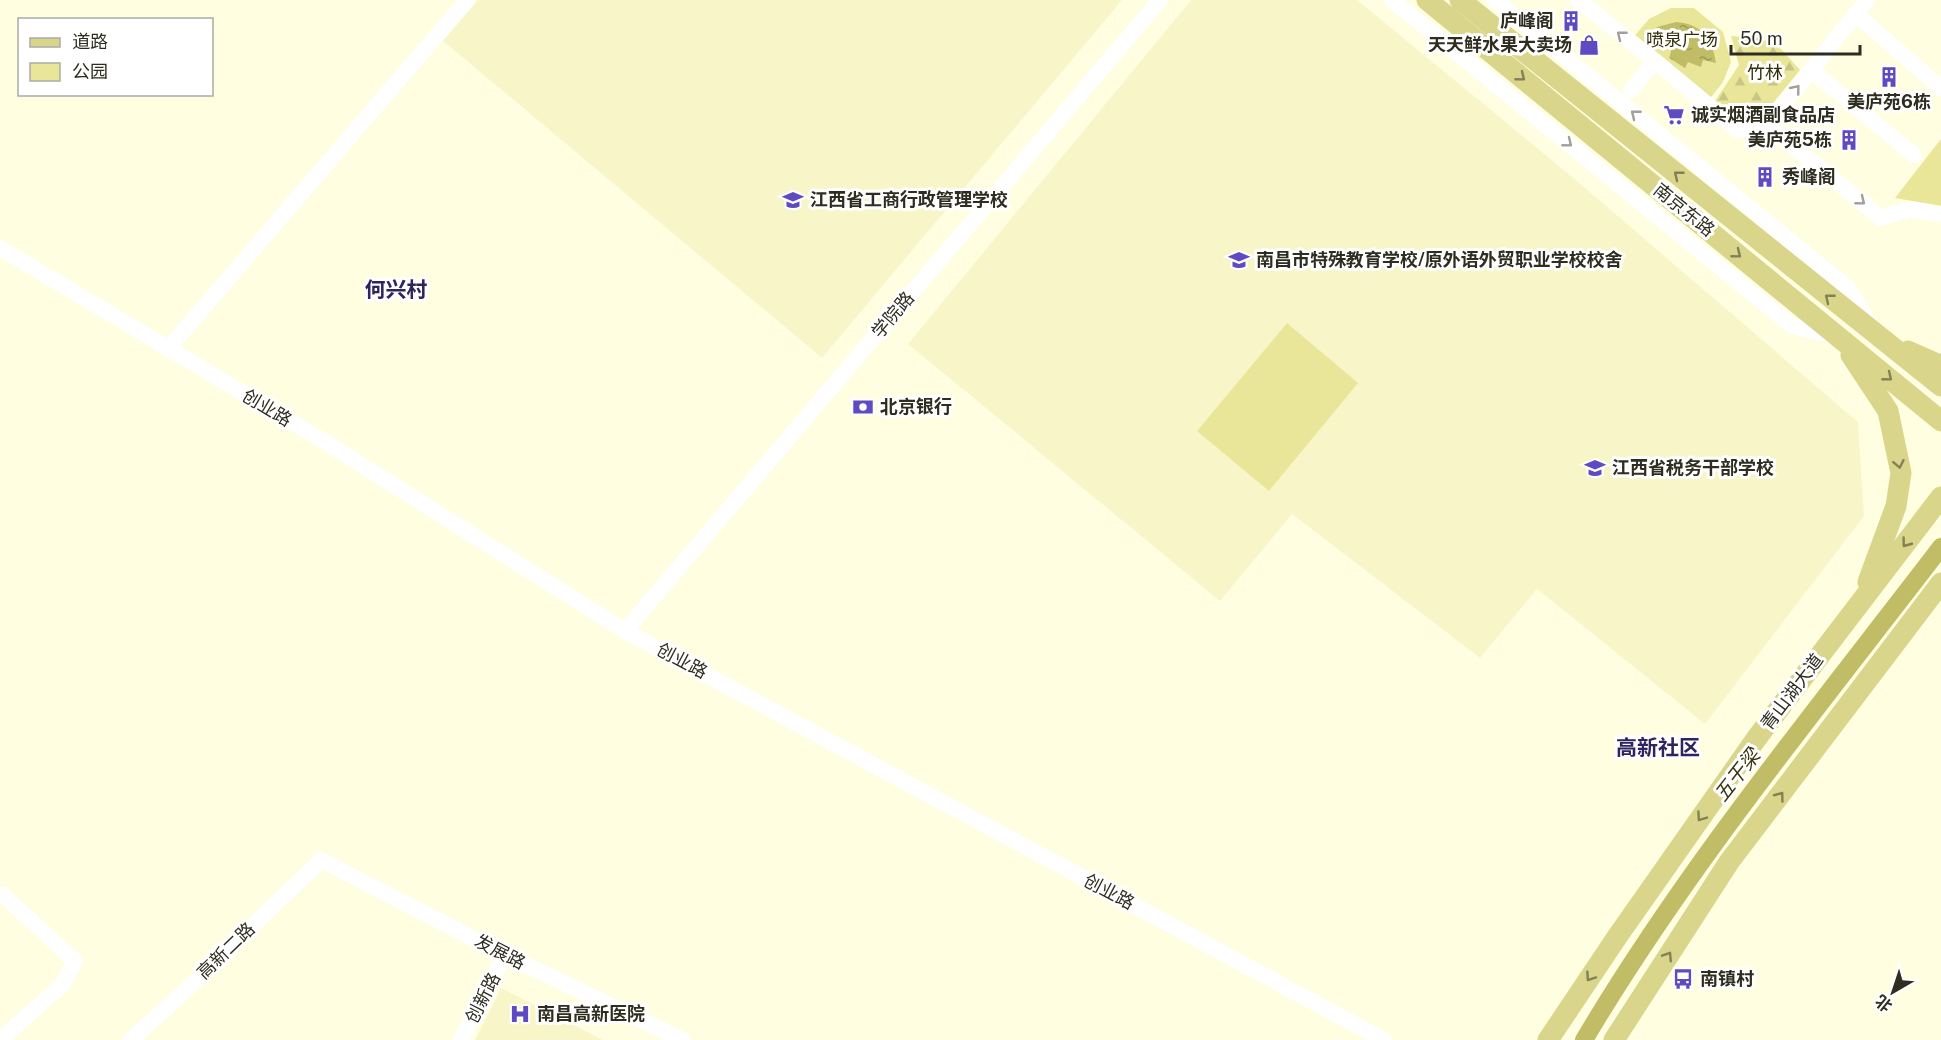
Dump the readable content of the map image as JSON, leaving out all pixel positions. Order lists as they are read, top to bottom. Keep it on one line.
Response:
{"streets":{"main road":["南京东路","青山湖大道"],"street":["学院路","创业路","高新二路","发展路","创新路"]},"crossings":[["学院路","创业路"],["高新二路","发展路"],["发展路","创新路"]],"districts":["何兴村","高新社区"],"water":["五干梁"],"parks":["喷泉广场","竹林"],"places":{"building":["庐峰阁","美庐苑6栋","美庐苑5栋","秀峰阁"],"shop":["天天鲜水果大卖场"],"supermarket":["诚实烟酒副食品店"],"school or university":["江西省工商行政管理学校","南昌市特殊教育学校/原外语外贸职业学校校舍","江西省税务干部学校"],"bank":["北京银行"],"bus stop":["南镇村"],"hospital":["南昌高新医院"]},"legend":["道路","公园"],"scale_bar":"50 m","north":"bottom left"}
